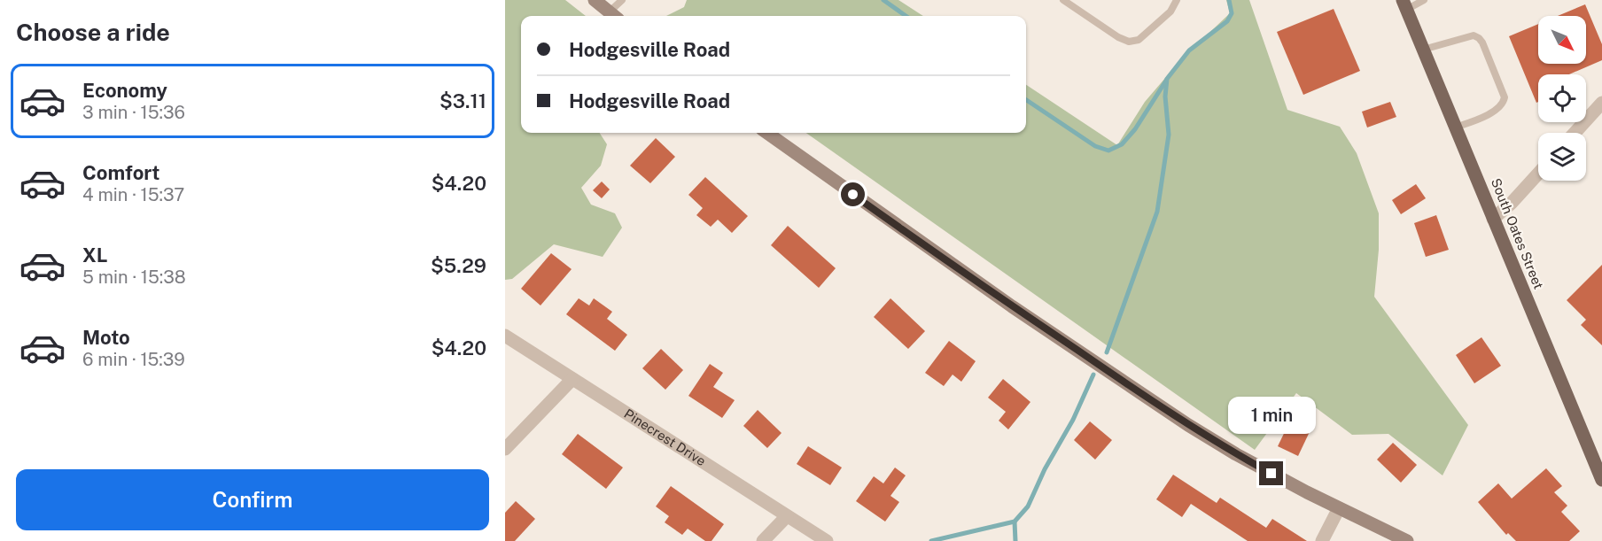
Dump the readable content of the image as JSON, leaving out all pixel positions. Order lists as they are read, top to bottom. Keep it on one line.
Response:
{"streets":{"main road":["South Oates Street"],"street":["Pinecrest Drive"]},"north":"bottom right","page":{"heading":"Choose a ride","banner":["Hodgesville Road","Hodgesville Road"],"list":[{"name":"Economy","note":"3 min · 15:36","value":"$3.11"},{"name":"Comfort","note":"4 min · 15:37","value":"$4.20"},{"name":"XL","note":"5 min · 15:38","value":"$5.29"},{"name":"Moto","note":"6 min · 15:39","value":"$4.20"}],"bubble":"1 min","buttons":"Confirm"}}
